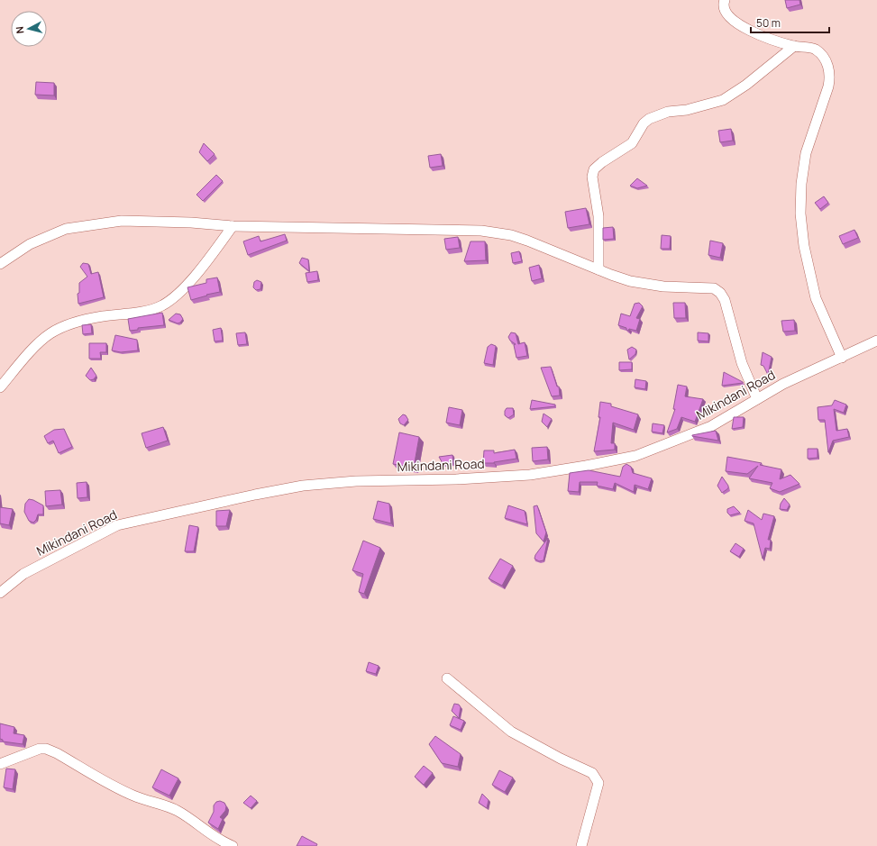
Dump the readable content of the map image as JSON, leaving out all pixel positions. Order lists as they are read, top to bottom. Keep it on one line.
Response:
{"streets":{"street":["Mikindani Road"]},"scale_bar":"50 m","north":"left"}
